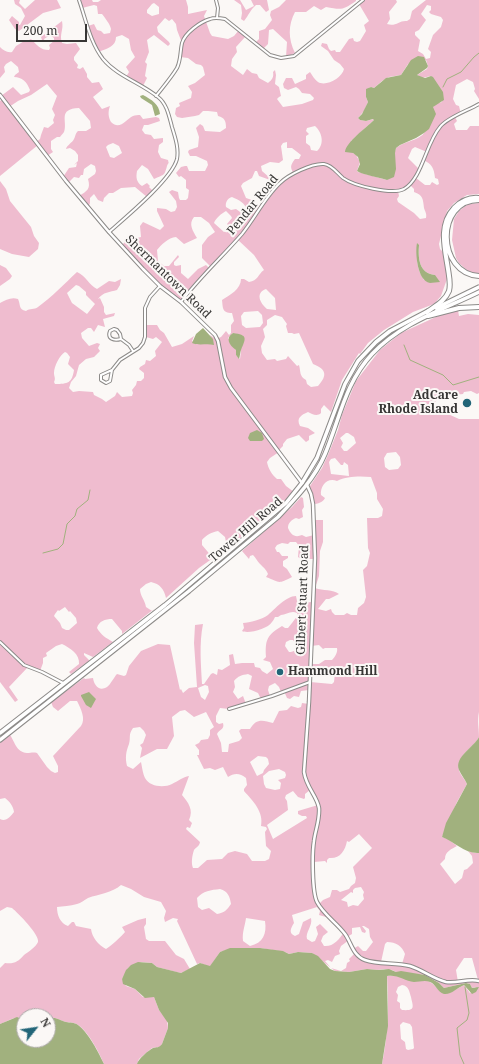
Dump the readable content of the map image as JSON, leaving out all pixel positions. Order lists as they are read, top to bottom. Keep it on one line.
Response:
{"streets":{"highway":["Tower Hill Road"],"street":["Pendar Road","Shermantown Road","Gilbert Stuart Road"]},"crossings":[["Pendar Road","Shermantown Road"],["Shermantown Road","Tower Hill Road"],["Tower Hill Road","Gilbert Stuart Road"]],"places":["AdCare Rhode Island","Hammond Hill"],"scale_bar":"200 m","north":"top right"}
